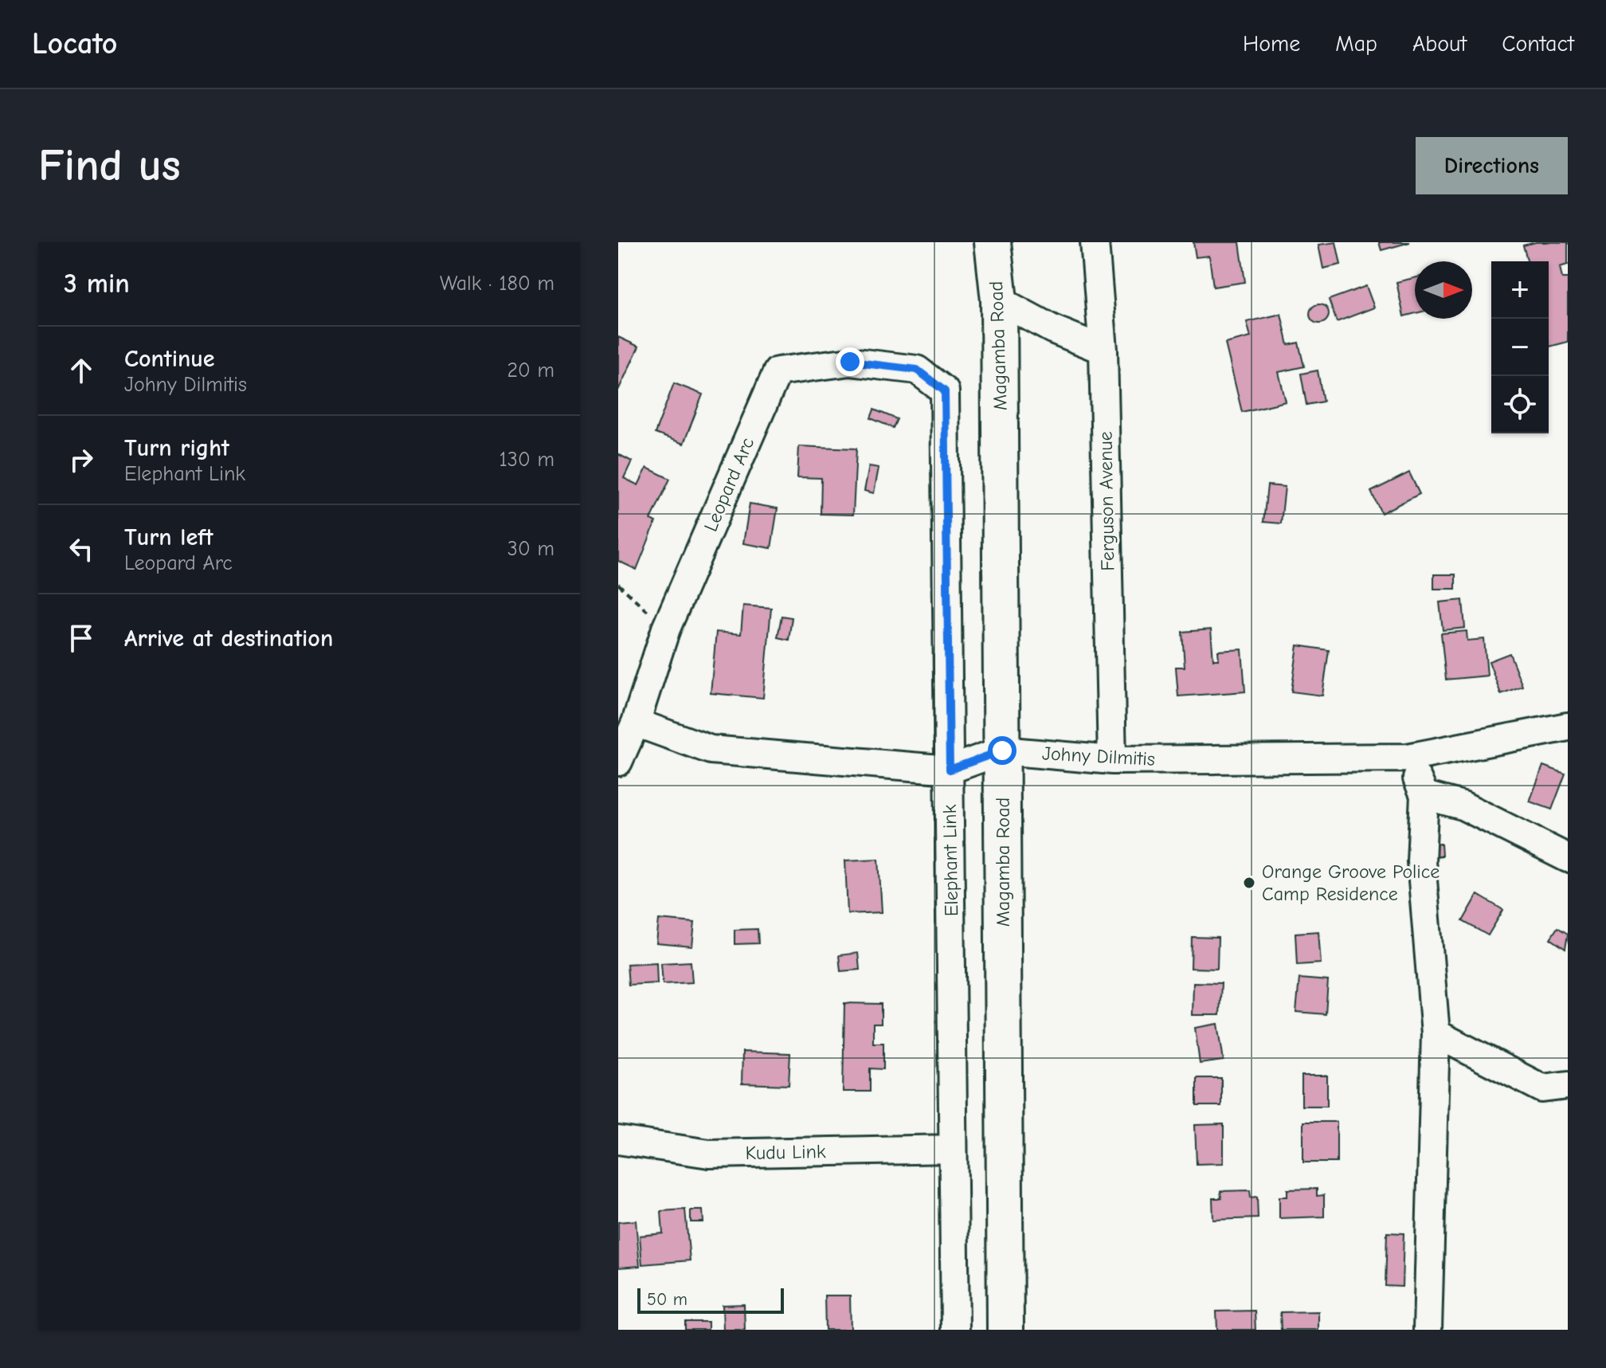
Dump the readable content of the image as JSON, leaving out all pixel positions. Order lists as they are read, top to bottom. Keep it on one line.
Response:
{"streets":{"highway":["Magamba Road"],"street":["Leopard Arc","Ferguson Avenue","Johny Dilmitis","Elephant Link","Kudu Link"]},"crossings":[["Magamba Road","Johny Dilmitis"],["Leopard Arc","Johny Dilmitis"],["Leopard Arc","Elephant Link"],["Ferguson Avenue","Johny Dilmitis"],["Johny Dilmitis","Elephant Link"],["Elephant Link","Kudu Link"]],"places":["Orange Groove Police Camp Residence"],"scale_bar":"50 m","north":"right","page":{"header":"Locato","nav":["Home","Map","About","Contact"],"buttons":"Directions","title":"Find us","heading":["3 min","Walk · 180 m"],"map_buttons":["+","−"],"list":[["Continue","Johny Dilmitis","20 m"],["Turn right","Elephant Link","130 m"],["Turn left","Leopard Arc","30 m"],"Arrive at destination"],"scale":"50 m"}}
